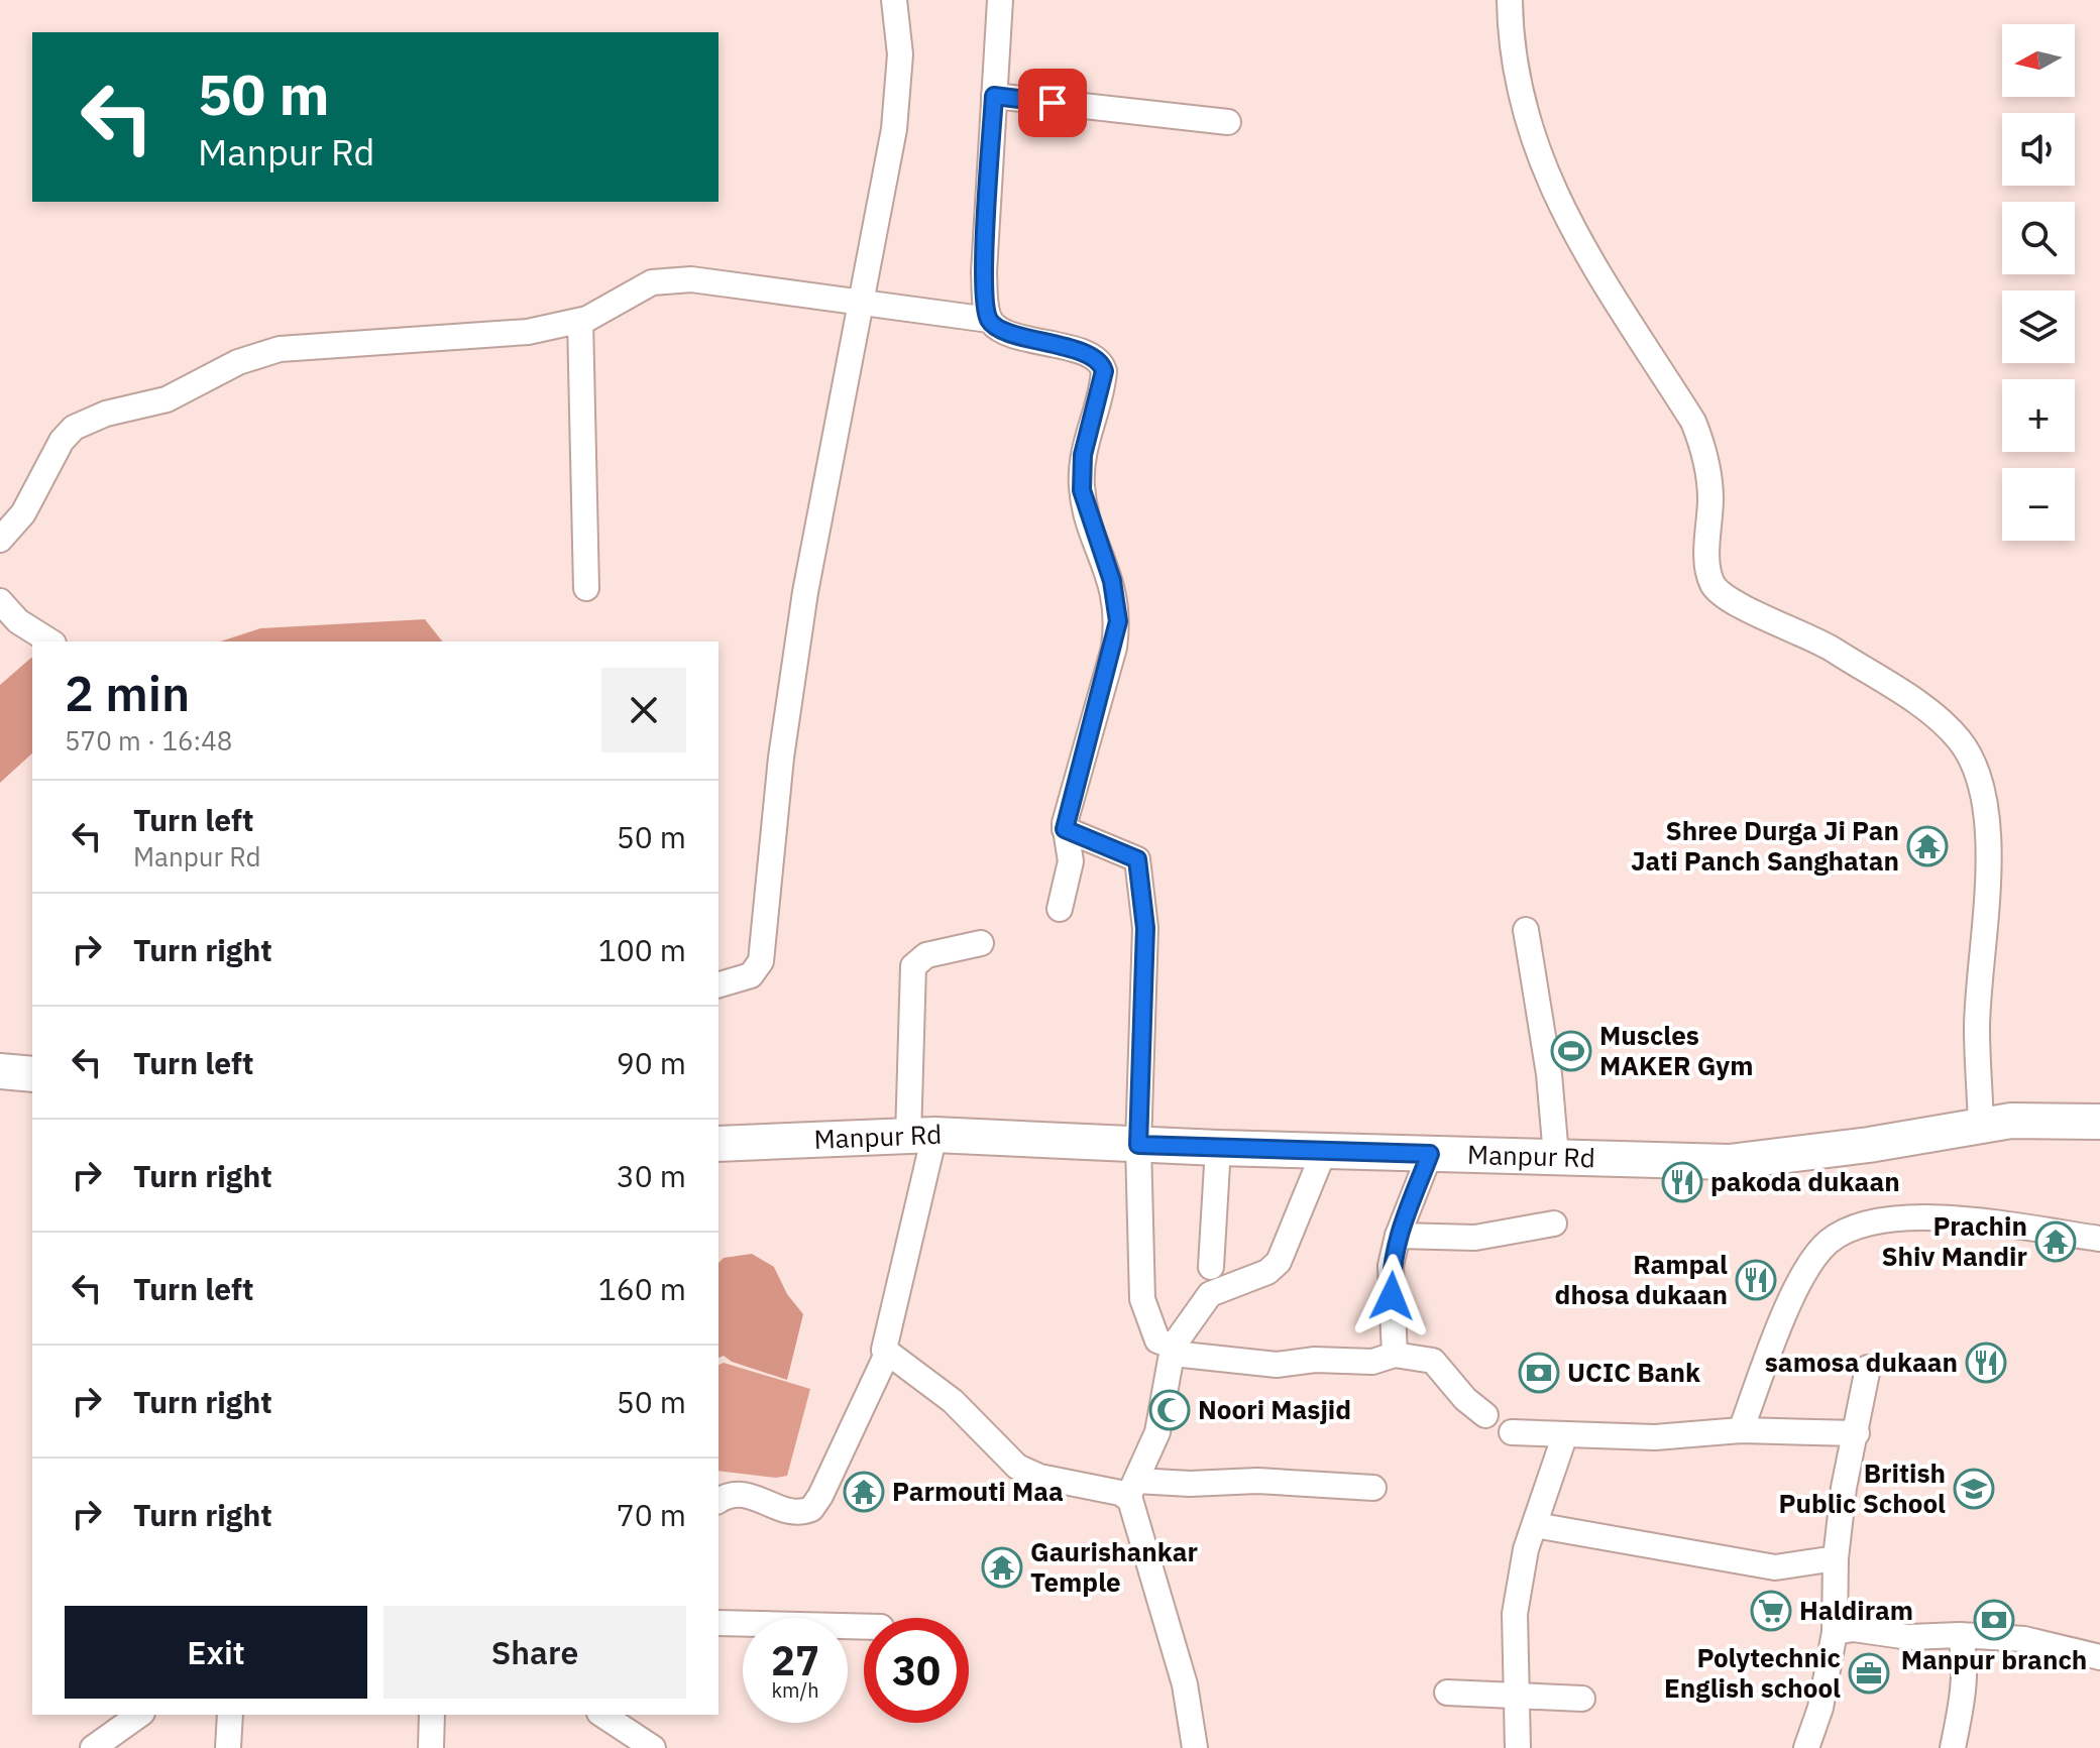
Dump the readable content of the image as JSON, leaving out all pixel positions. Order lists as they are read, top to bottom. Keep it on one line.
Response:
{"streets":{"main road":["Manpur Rd"]},"places":{"temple":["Shree Durga Ji Pan Jati Panch Sanghatan","Prachin Shiv Mandir","Parmouti Maa","Gaurishankar Temple"],"sports":["Muscles MAKER Gym"],"restaurant":["pakoda dukaan","Rampal dhosa dukaan","samosa dukaan"],"bank":["UCIC Bank","Manpur branch"],"mosque":["Noori Masjid"],"school or university":["British Public School"],"supermarket":["Haldiram"],"office":["Polytechnic English school"]},"north":"left","page":{"map_buttons":["+","−"],"turn":["50 m","Manpur Rd"],"heading":["2 min","570 m · 16:48"],"list":[{"name":"Turn left","note":"Manpur Rd","value":"50 m"},{"name":"Turn right","value":"100 m"},{"name":"Turn left","value":"90 m"},{"name":"Turn right","value":"30 m"},{"name":"Turn left","value":"160 m"},{"name":"Turn right","value":"50 m"},{"name":"Turn right","value":"70 m"}],"buttons":["Exit","Share"],"speed":"27 km/h","limit":"30"}}
